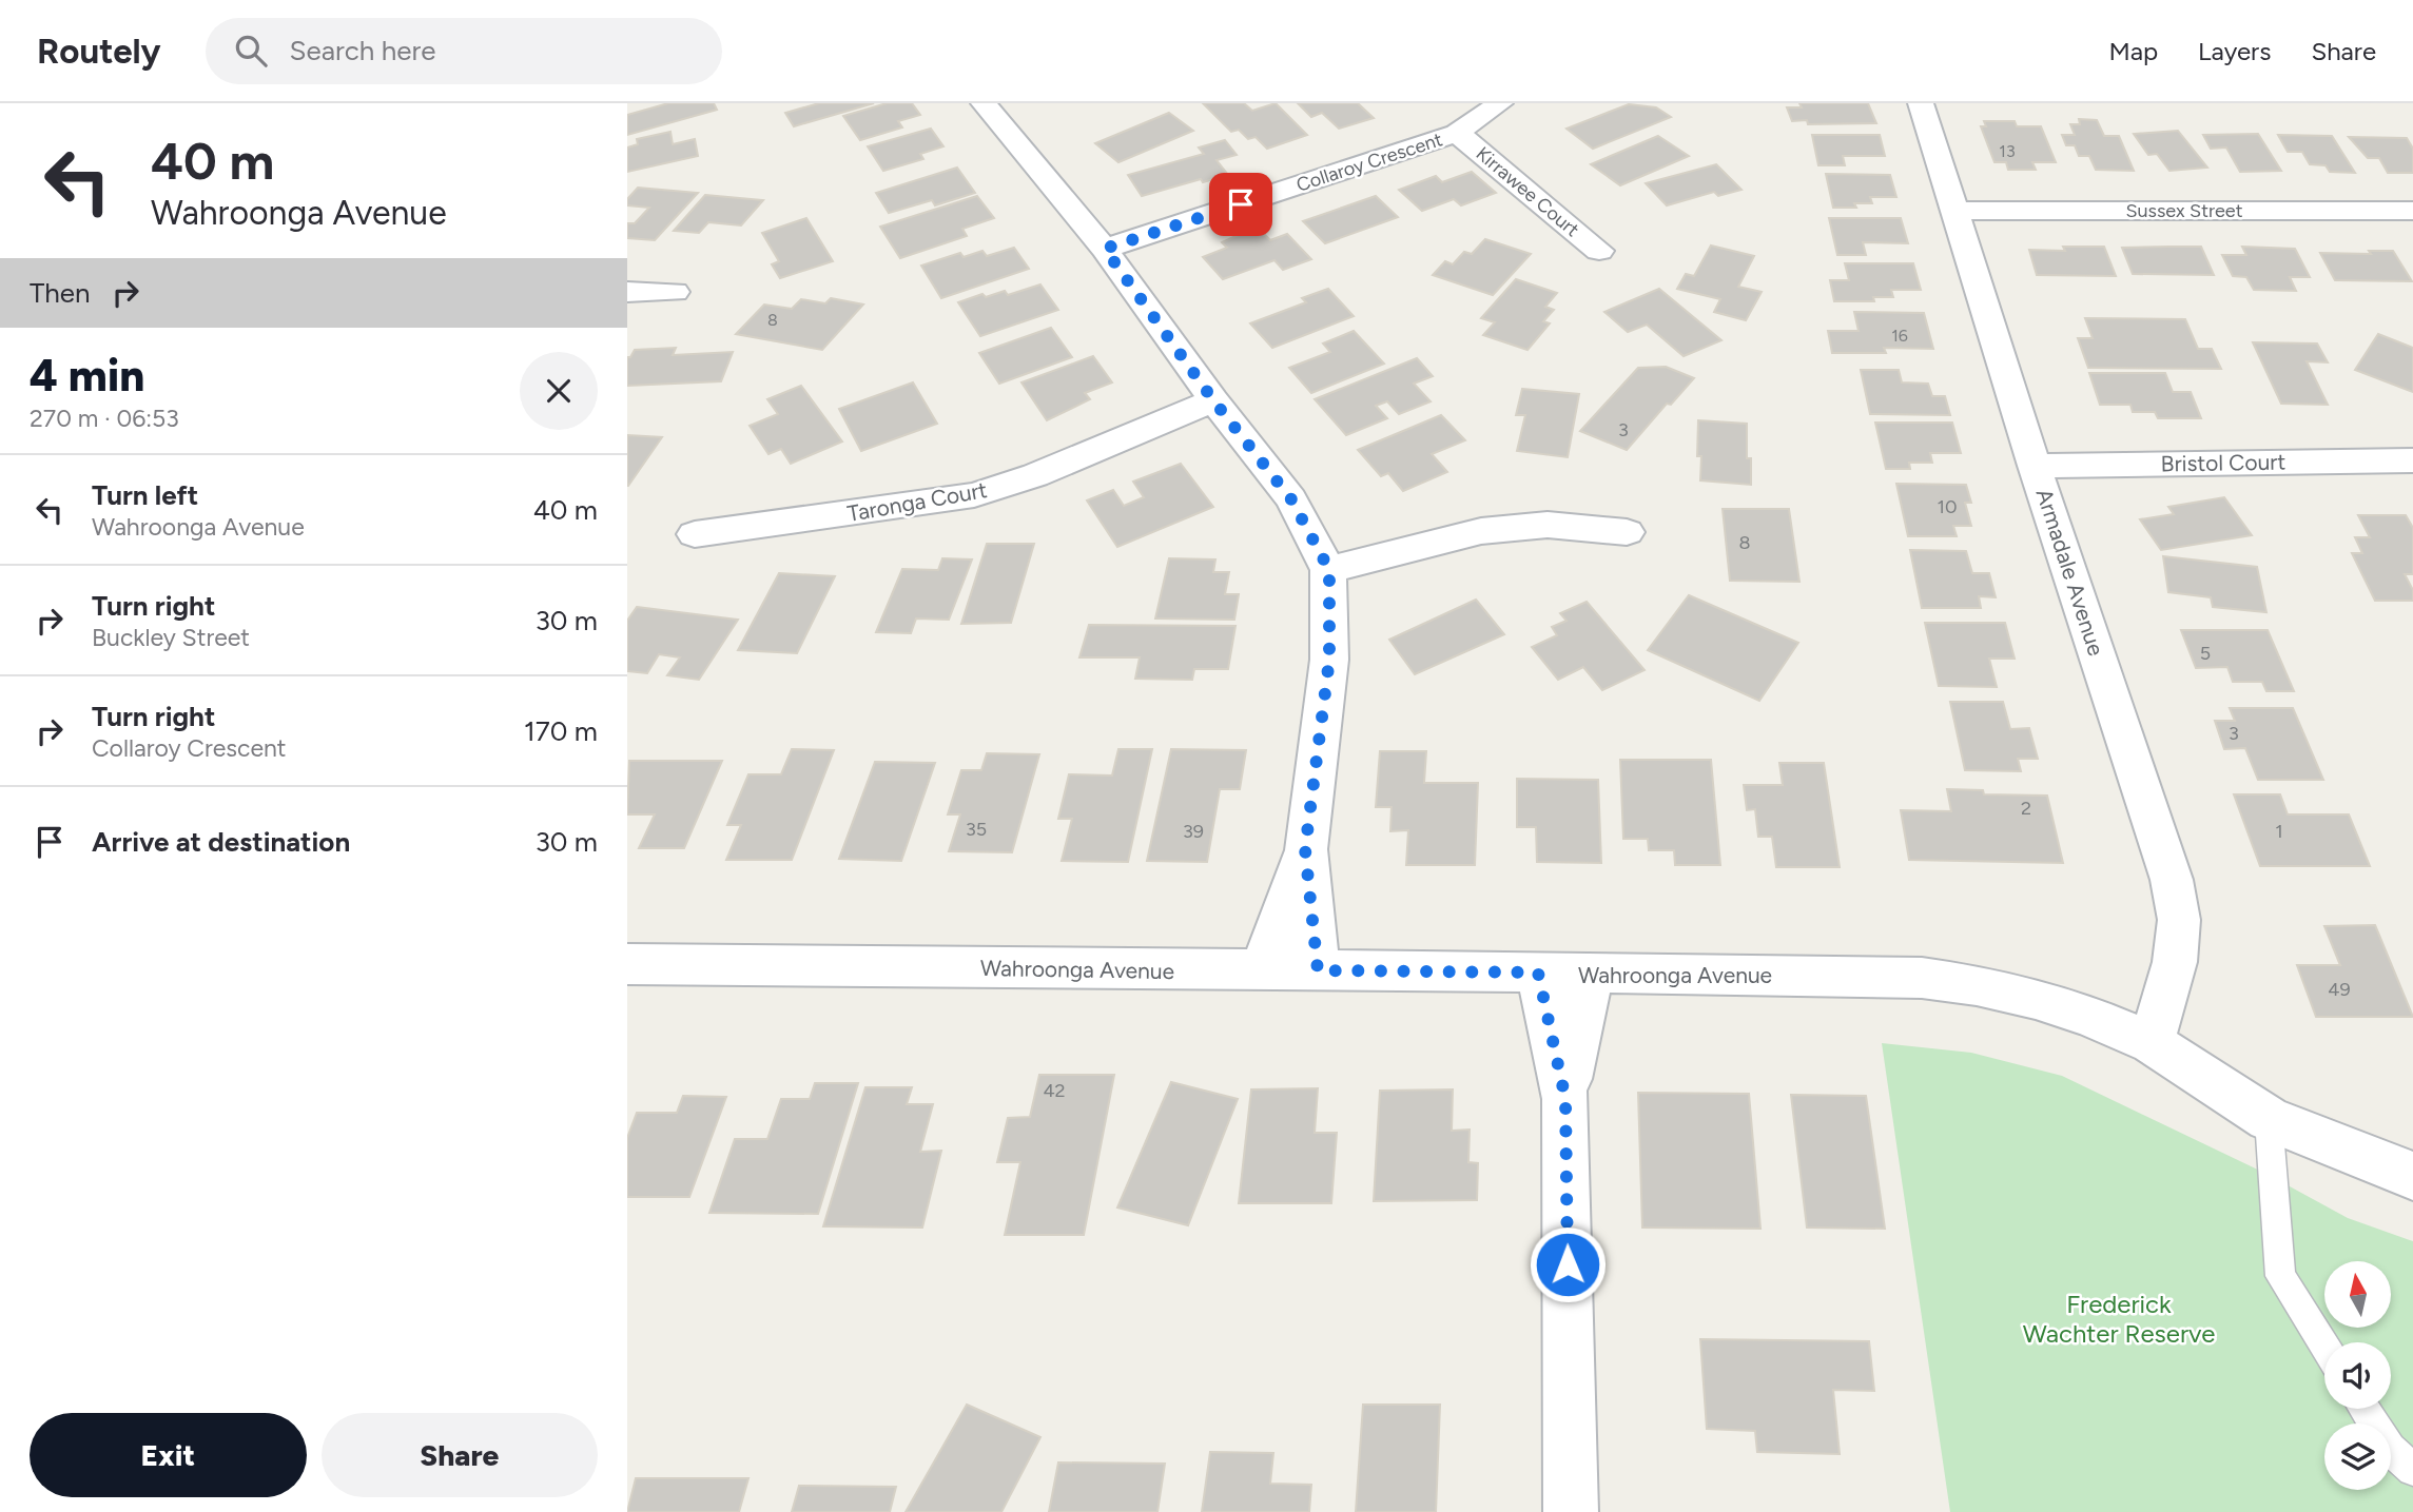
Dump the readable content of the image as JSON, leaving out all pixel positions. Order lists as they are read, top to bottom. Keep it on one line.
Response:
{"streets":{"street":["Collaroy Crescent","Kirrawee Court","Sussex Street","Bristol Court","Taronga Court","Armadale Avenue","Wahroonga Avenue"]},"crossings":[["Collaroy Crescent","Kirrawee Court"],["Sussex Street","Armadale Avenue"],["Bristol Court","Armadale Avenue"],["Armadale Avenue","Wahroonga Avenue"]],"parks":["Frederick Wachter Reserve"],"house_numbers":["13","8","16","3","10","8","5","3","2","35","39","1","49","42"],"north":"top","page":{"header":"Routely","search":"Search here","nav":["Map","Layers","Share"],"turn":["40 m","Wahroonga Avenue"],"then":"Then","heading":["4 min","270 m · 06:53"],"list":[{"name":"Turn left","note":"Wahroonga Avenue","value":"40 m"},{"name":"Turn right","note":"Buckley Street","value":"30 m"},{"name":"Turn right","note":"Collaroy Crescent","value":"170 m"},{"name":"Arrive at destination","value":"30 m"}],"buttons":["Exit","Share"]}}
